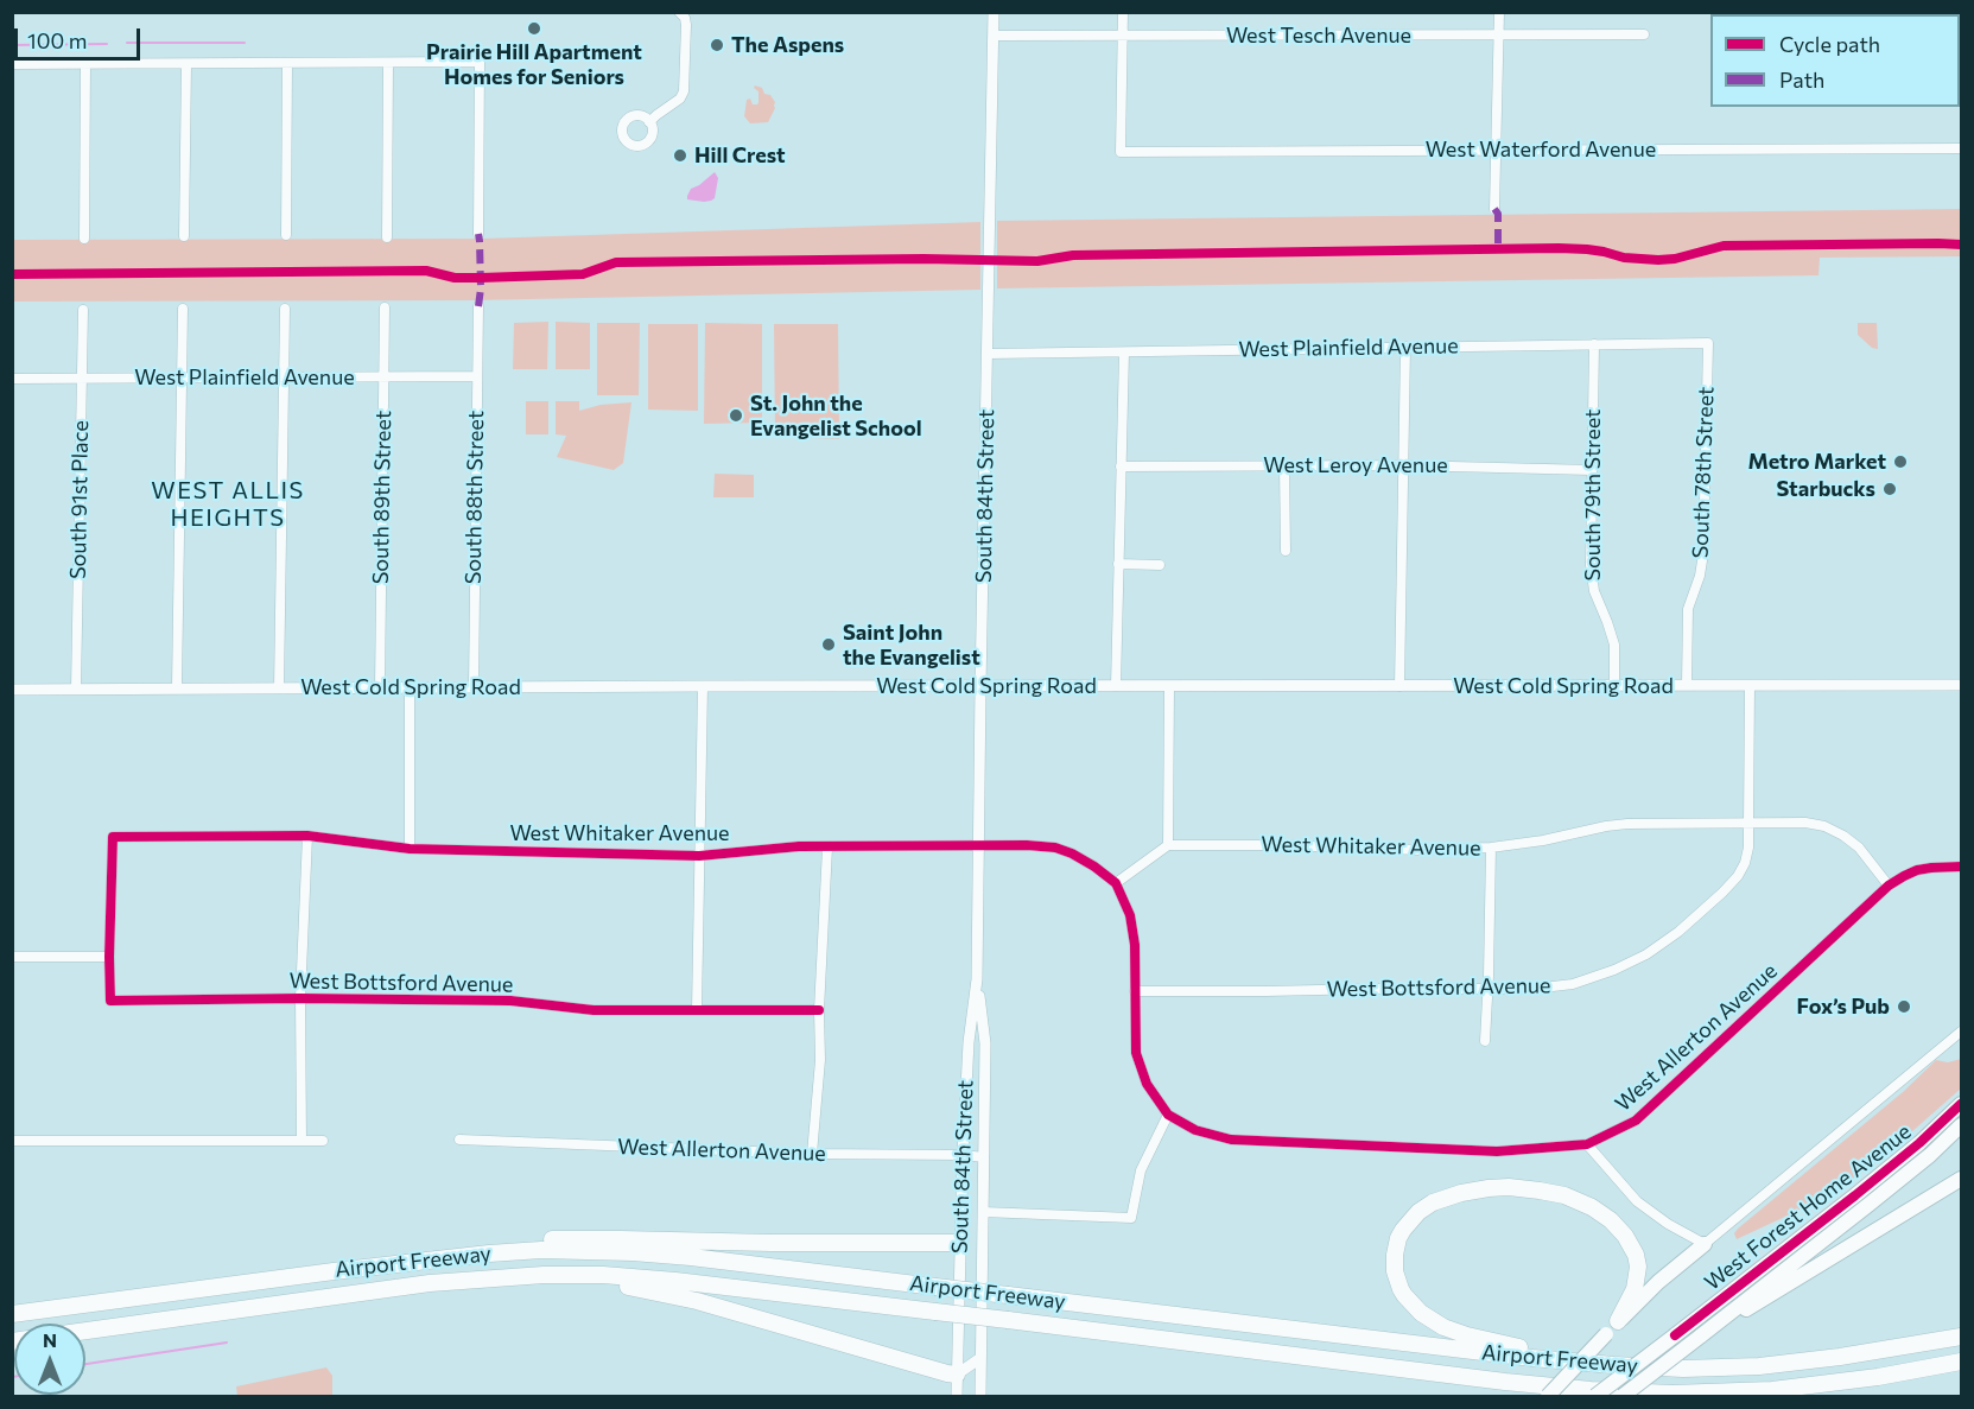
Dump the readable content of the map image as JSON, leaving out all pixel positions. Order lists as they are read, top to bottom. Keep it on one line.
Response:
{"streets":{"highway":["Airport Freeway"],"main road":["West Forest Home Avenue"],"street":["West Tesch Avenue","West Waterford Avenue","West Plainfield Avenue","West Leroy Avenue","South 78th Street","South 79th Street","South 84th Street","South 89th Street","South 88th Street","South 91st Place","West Cold Spring Road","West Whitaker Avenue","West Bottsford Avenue","West Allerton Avenue"]},"crossings":[["West Tesch Avenue","West Waterford Avenue"],["West Tesch Avenue","South 84th Street"],["West Plainfield Avenue","South 78th Street"],["West Plainfield Avenue","South 79th Street"],["West Plainfield Avenue","South 84th Street"],["West Plainfield Avenue","South 89th Street"],["West Plainfield Avenue","South 88th Street"],["West Plainfield Avenue","South 91st Place"],["West Leroy Avenue","South 79th Street"],["South 78th Street","West Cold Spring Road"],["South 79th Street","West Cold Spring Road"],["South 84th Street","West Cold Spring Road"],["South 84th Street","West Whitaker Avenue"],["South 84th Street","West Allerton Avenue"],["South 89th Street","West Cold Spring Road"],["South 88th Street","West Cold Spring Road"],["South 91st Place","West Cold Spring Road"],["West Whitaker Avenue","West Bottsford Avenue"],["West Whitaker Avenue","West Allerton Avenue"]],"districts":["WEST ALLIS HEIGHTS"],"places":["Prairie Hill Apartment Homes for Seniors","The Aspens","Hill Crest","St. John the Evangelist School","Metro Market","Starbucks","Saint John the Evangelist","Fox’s Pub"],"legend":["Cycle path","Path"],"scale_bar":"100 m","north":"top"}
